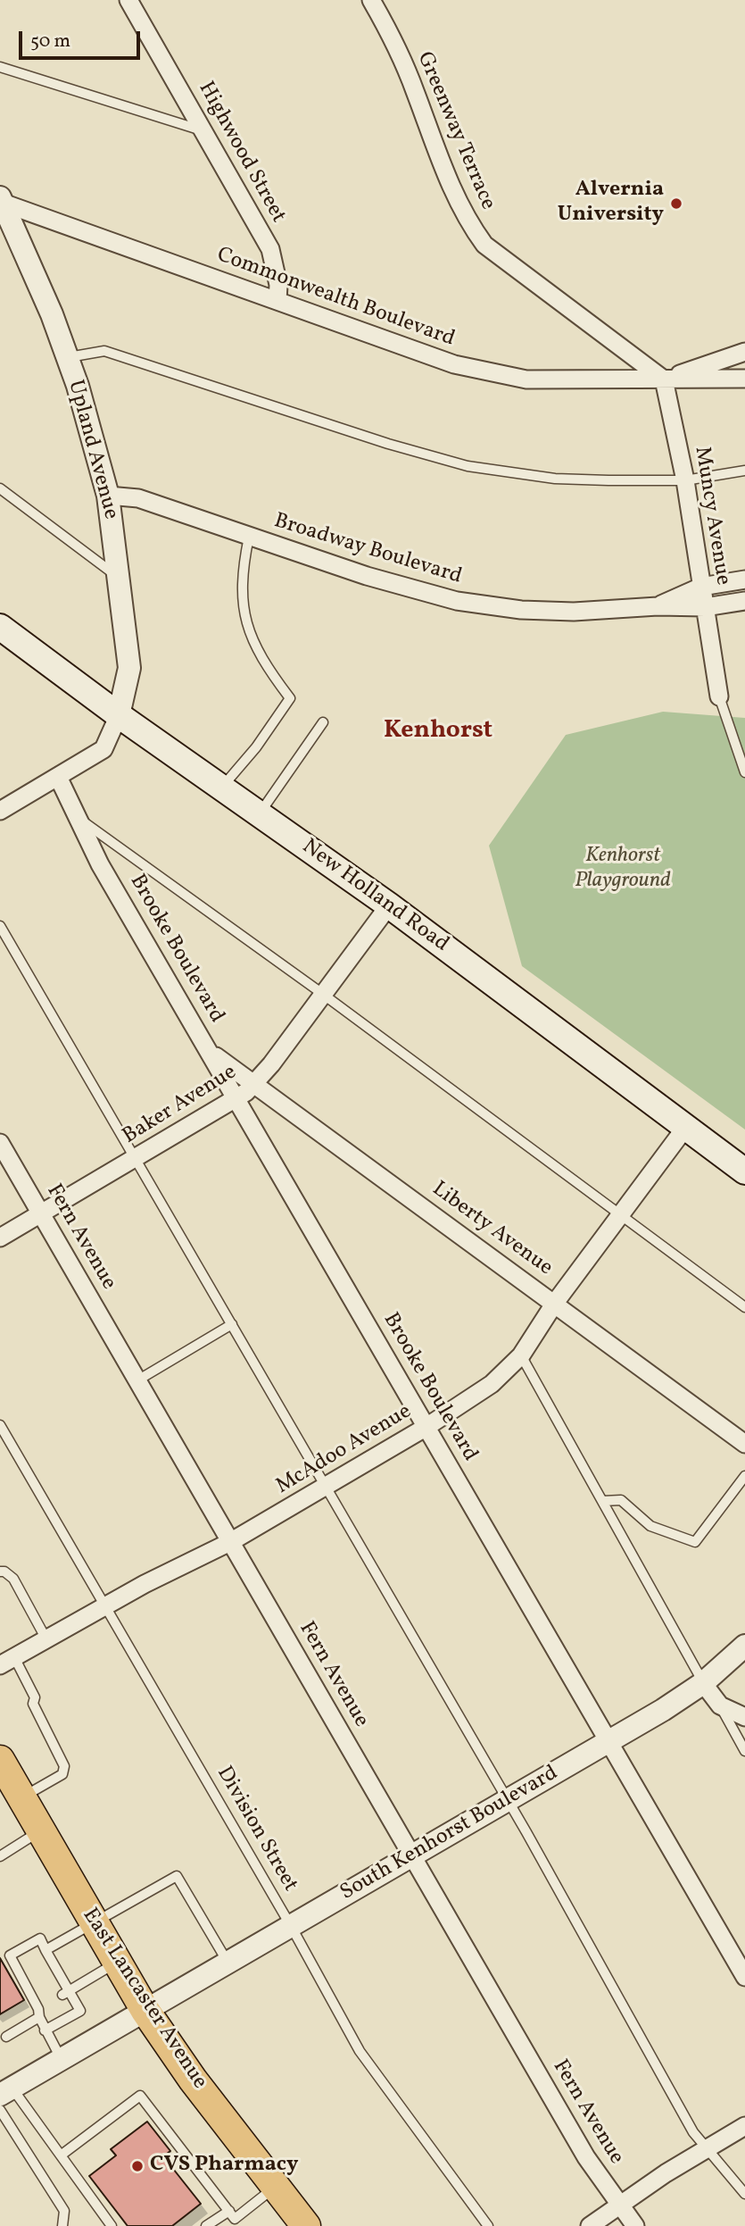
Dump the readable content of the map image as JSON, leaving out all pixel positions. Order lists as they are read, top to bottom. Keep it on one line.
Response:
{"streets":{"main road":["New Holland Road","East Lancaster Avenue"],"street":["Greenway Terrace","Highwood Street","Commonwealth Boulevard","Upland Avenue","Muncy Avenue","Broadway Boulevard","Brooke Boulevard","Baker Avenue","Liberty Avenue","Fern Avenue","McAdoo Avenue","South Kenhorst Boulevard"],"lane":["Division Street"]},"crossings":[["Greenway Terrace","Commonwealth Boulevard"],["Greenway Terrace","Muncy Avenue"],["Highwood Street","Commonwealth Boulevard"],["Commonwealth Boulevard","Upland Avenue"],["Commonwealth Boulevard","Muncy Avenue"],["Upland Avenue","Broadway Boulevard"],["Upland Avenue","New Holland Road"],["Muncy Avenue","Broadway Boulevard"],["New Holland Road","Baker Avenue"],["New Holland Road","McAdoo Avenue"],["Brooke Boulevard","Baker Avenue"],["Brooke Boulevard","Liberty Avenue"],["Brooke Boulevard","McAdoo Avenue"],["Brooke Boulevard","South Kenhorst Boulevard"],["Baker Avenue","Liberty Avenue"],["Baker Avenue","Fern Avenue"],["Liberty Avenue","McAdoo Avenue"],["Fern Avenue","McAdoo Avenue"],["Fern Avenue","South Kenhorst Boulevard"],["McAdoo Avenue","Division Street"],["Division Street","South Kenhorst Boulevard"],["South Kenhorst Boulevard","East Lancaster Avenue"]],"districts":["Kenhorst"],"parks":["Kenhorst Playground"],"places":["Alvernia University","CVS Pharmacy"],"scale_bar":"50 m"}
